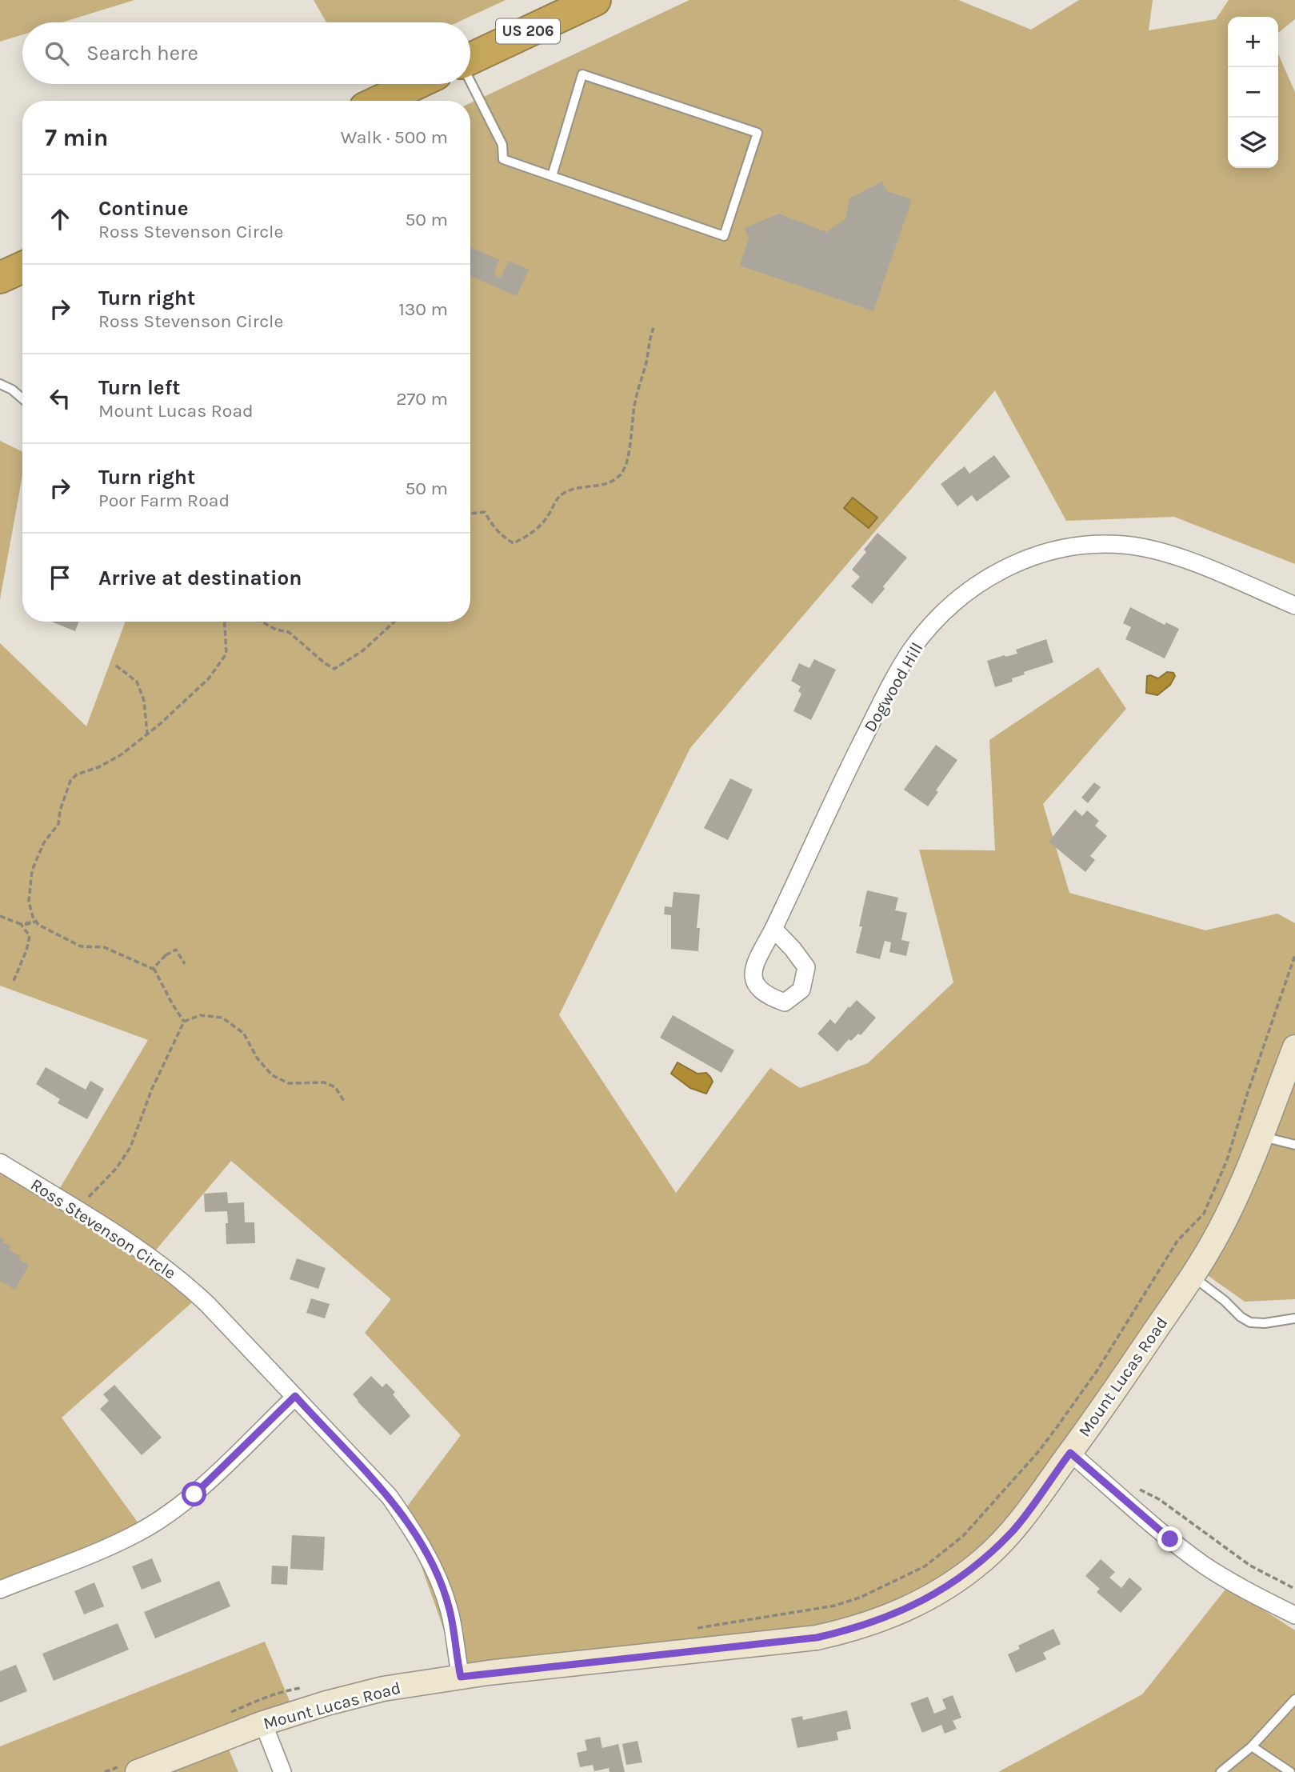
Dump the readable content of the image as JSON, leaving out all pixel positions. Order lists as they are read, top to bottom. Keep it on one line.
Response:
{"streets":{"highway":["US 206"],"street":["Dogwood Hill","Ross Stevenson Circle","Mount Lucas Road"]},"crossings":[["Ross Stevenson Circle","Mount Lucas Road"]],"page":{"map_buttons":["+","−"],"search":"Search here","heading":["7 min","Walk · 500 m"],"list":[["Continue","Ross Stevenson Circle","50 m"],["Turn right","Ross Stevenson Circle","130 m"],["Turn left","Mount Lucas Road","270 m"],["Turn right","Poor Farm Road","50 m"],"Arrive at destination"]}}
